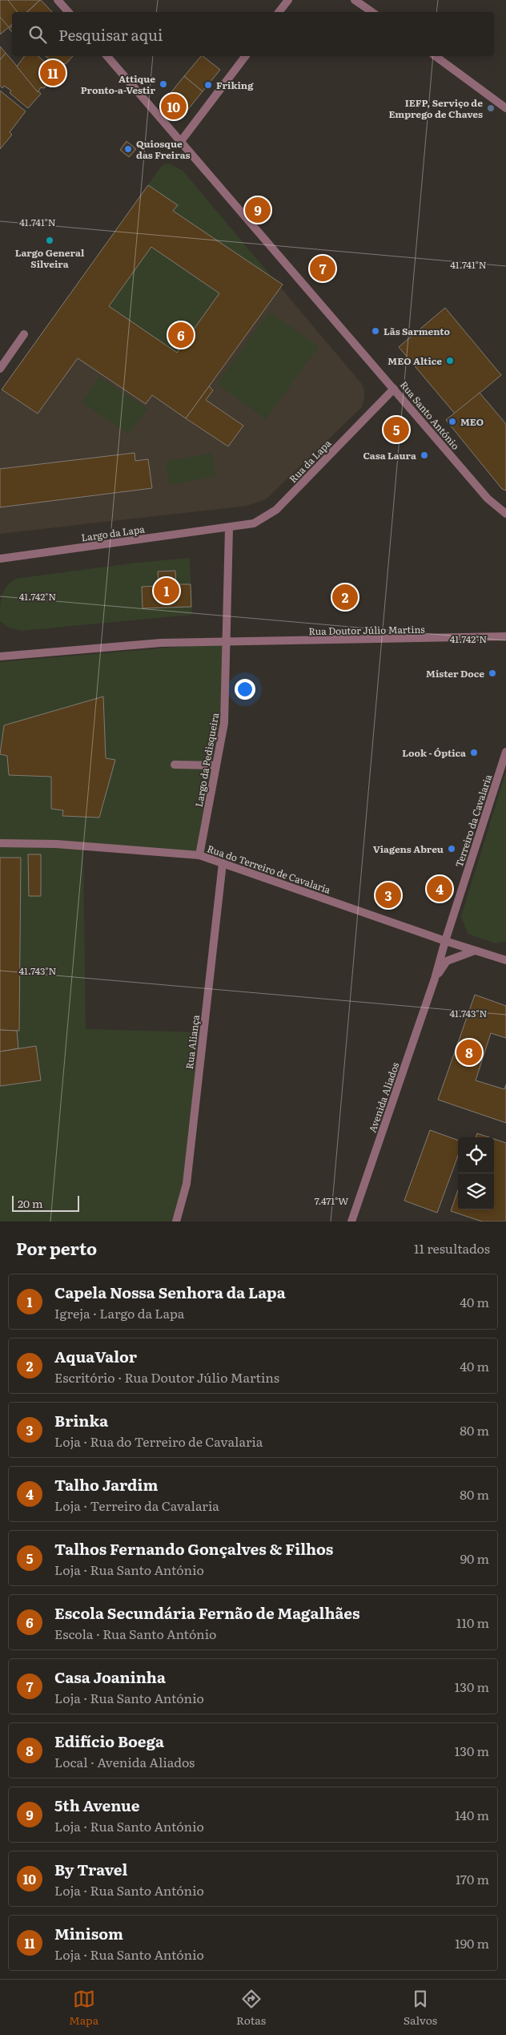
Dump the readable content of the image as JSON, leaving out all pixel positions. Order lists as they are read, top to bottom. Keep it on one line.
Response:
{"streets":{"street":["Rua Santo António","Rua da Lapa","Largo da Lapa","Rua Doutor Júlio Martins","Largo da Pedisqueira","Terreiro da Cavalaria","Rua do Terreiro de Cavalaria","Rua Aliança","Avenida Aliados"]},"crossings":[["Rua Santo António","Rua da Lapa"],["Rua da Lapa","Largo da Lapa"],["Rua da Lapa","Largo da Pedisqueira"],["Largo da Lapa","Largo da Pedisqueira"],["Rua Doutor Júlio Martins","Largo da Pedisqueira"],["Largo da Pedisqueira","Rua do Terreiro de Cavalaria"],["Terreiro da Cavalaria","Rua do Terreiro de Cavalaria"],["Terreiro da Cavalaria","Avenida Aliados"],["Rua do Terreiro de Cavalaria","Rua Aliança"],["Rua do Terreiro de Cavalaria","Avenida Aliados"]],"places":["Attique Pronto-a-Vestir","Friking","IEFP, Serviço de Emprego de Chaves","Quiosque das Freiras","Largo General Silveira","Lãs Sarmento","MEO Altice","MEO","Casa Laura","Mister Doce","Look - Óptica","Viagens Abreu"],"scale_bar":"20 m","page":{"search":"Pesquisar aqui","pins":["11","10","9","7","6","5","1","2","4","3","8"],"scale":"20 m","heading":["Por perto","11 resultados"],"list":[{"mark":"1","name":"Capela Nossa Senhora da Lapa","note":"Igreja · Largo da Lapa","value":"40 m"},{"mark":"2","name":"AquaValor","note":"Escritório · Rua Doutor Júlio Martins","value":"40 m"},{"mark":"3","name":"Brinka","note":"Loja · Rua do Terreiro de Cavalaria","value":"80 m"},{"mark":"4","name":"Talho Jardim","note":"Loja · Terreiro da Cavalaria","value":"80 m"},{"mark":"5","name":"Talhos Fernando Gonçalves & Filhos","note":"Loja · Rua Santo António","value":"90 m"},{"mark":"6","name":"Escola Secundária Fernão de Magalhães","note":"Escola · Rua Santo António","value":"110 m"},{"mark":"7","name":"Casa Joaninha","note":"Loja · Rua Santo António","value":"130 m"},{"mark":"8","name":"Edifício Boega","note":"Local · Avenida Aliados","value":"130 m"},{"mark":"9","name":"5th Avenue","note":"Loja · Rua Santo António","value":"140 m"},{"mark":"10","name":"By Travel","note":"Loja · Rua Santo António","value":"170 m"},{"mark":"11","name":"Minisom","note":"Loja · Rua Santo António","value":"190 m"}],"nav":["Mapa","Rotas","Salvos"]},"coordinates":["41.741°N","41.742°N","41.743°N","7.471°W"]}
